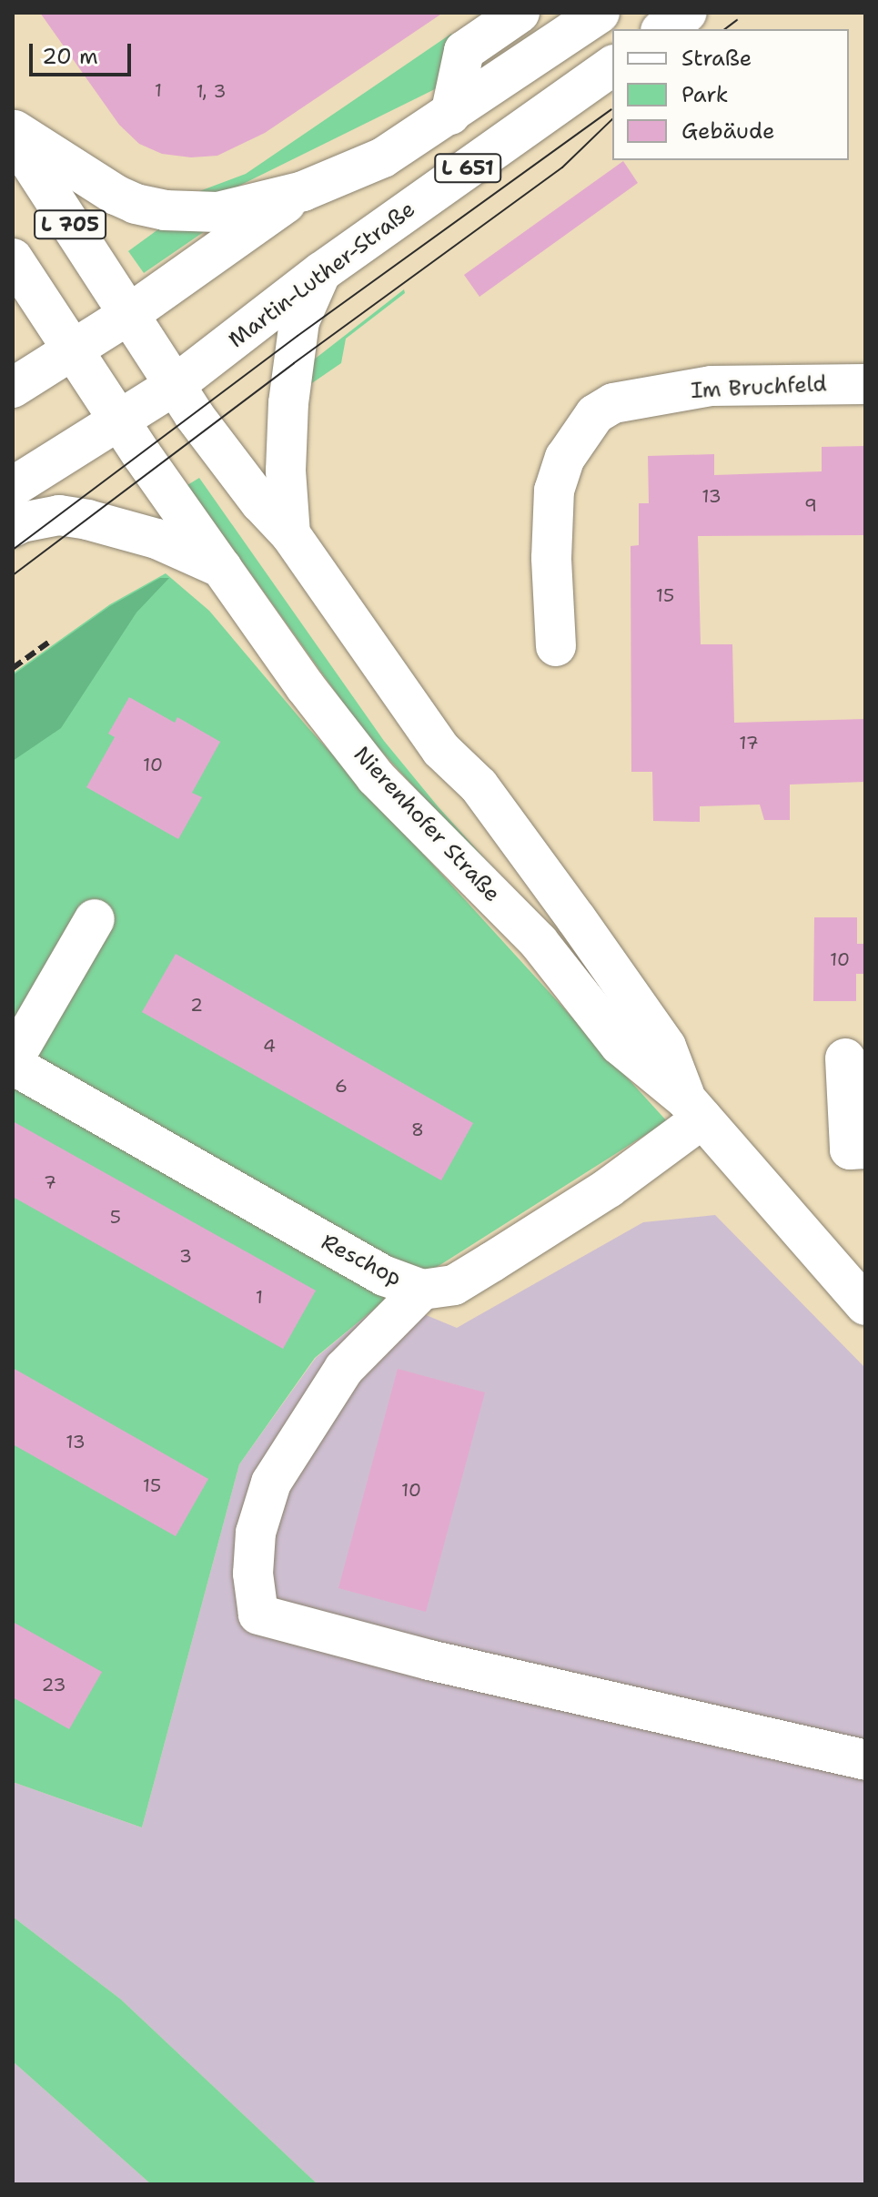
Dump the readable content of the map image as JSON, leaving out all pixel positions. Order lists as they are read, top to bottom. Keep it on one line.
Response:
{"streets":{"main road":["L 651","L 705","Martin-Luther-Straße","Im Bruchfeld","Nierenhofer Straße","Reschop"]},"crossings":[["L 651","L 705"],["L 705","Martin-Luther-Straße"],["L 705","Nierenhofer Straße"],["Martin-Luther-Straße","Nierenhofer Straße"],["Nierenhofer Straße","Reschop"]],"house_numbers":["1","1, 3","13","9","15","17","10","10","2","4","6","8","7","5","3","1","13","15","10","23"],"legend":["Straße","Park","Gebäude"],"scale_bar":"20 m"}
